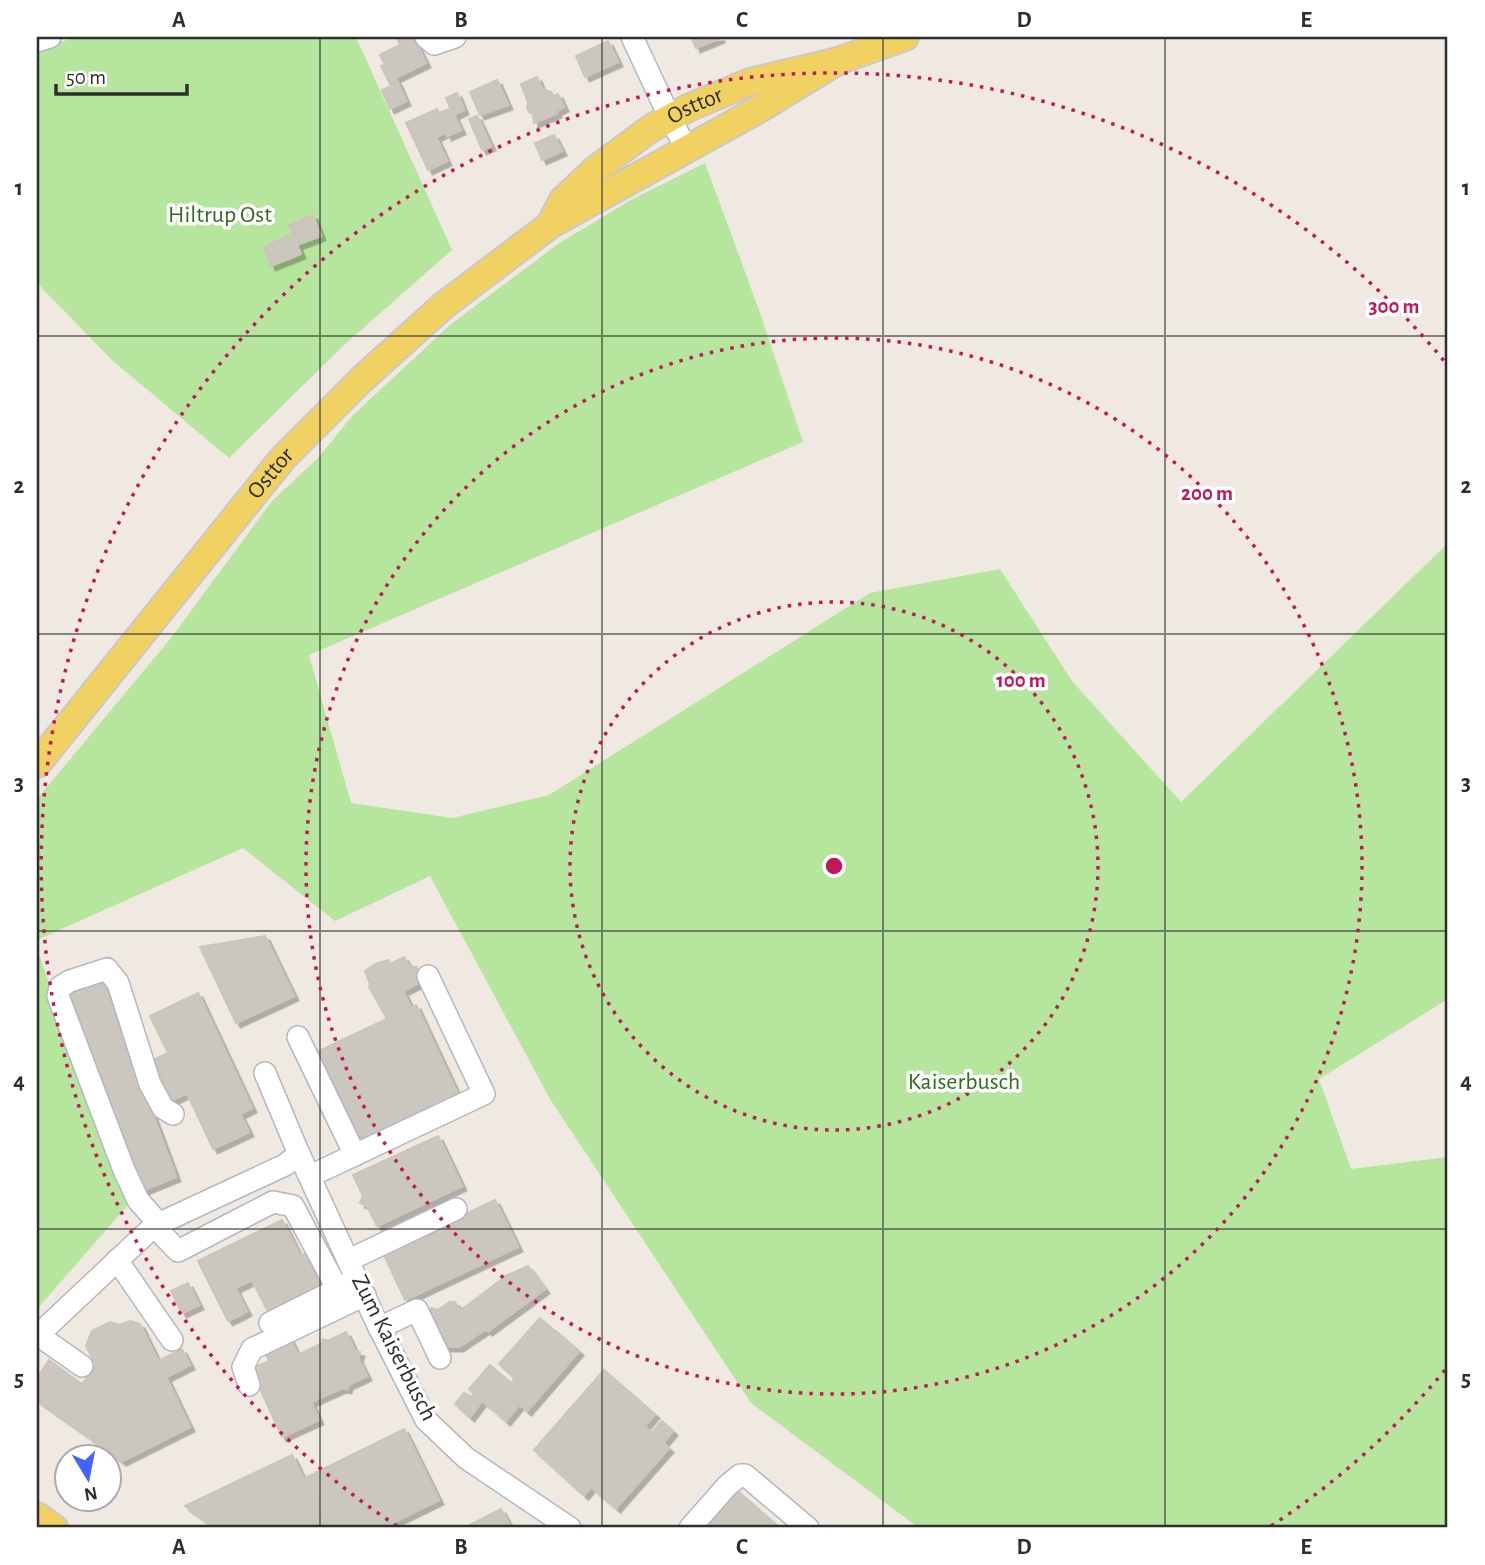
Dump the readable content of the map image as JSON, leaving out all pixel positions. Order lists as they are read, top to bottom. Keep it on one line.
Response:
{"streets":{"main road":["Osttor"],"street":["Zum Kaiserbusch"]},"parks":["Hiltrup Ost","Kaiserbusch"],"scale_bar":"50 m","north":"bottom","grid":{"columns":["A","B","C","D","E"],"rows":["1","2","3","4","5"]},"rings":["300 m","200 m","100 m"]}
